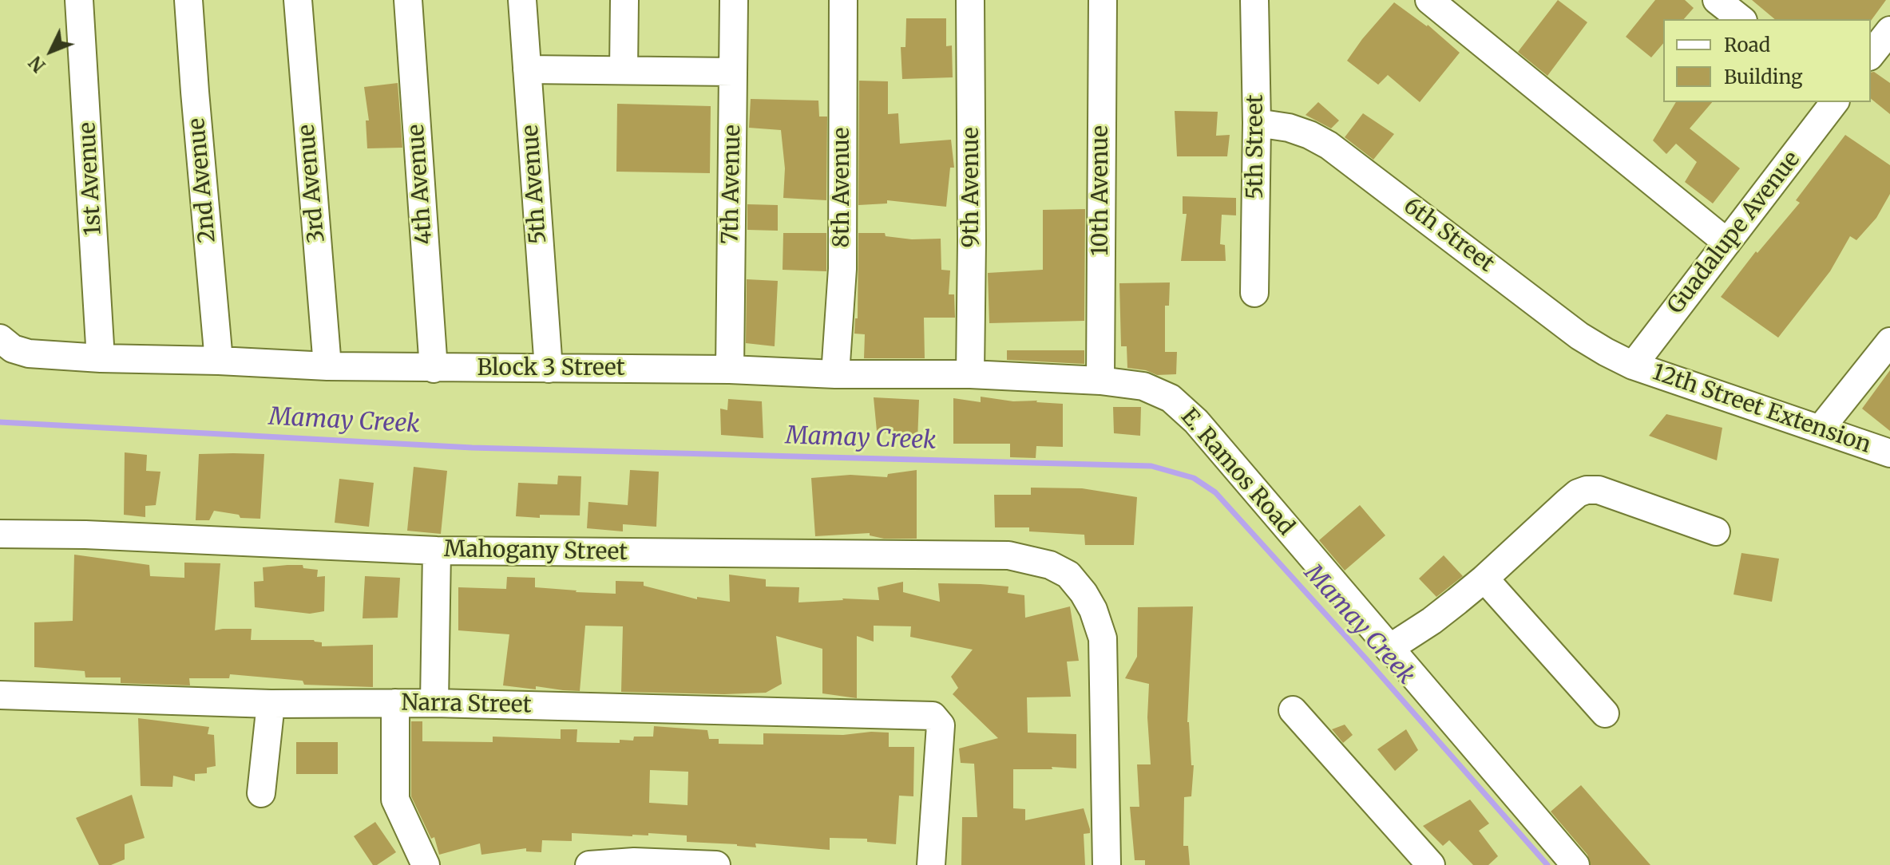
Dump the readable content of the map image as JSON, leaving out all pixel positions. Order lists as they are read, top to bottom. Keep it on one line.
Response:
{"streets":{"street":["5th Street","1st Avenue","2nd Avenue","3rd Avenue","4th Avenue","5th Avenue","7th Avenue","8th Avenue","9th Avenue","10th Avenue","Guadalupe Avenue","6th Street","Block 3 Street","12th Street Extension","E. Ramos Road","Mahogany Street","Narra Street"]},"crossings":[["5th Street","6th Street"],["1st Avenue","Block 3 Street"],["2nd Avenue","Block 3 Street"],["3rd Avenue","Block 3 Street"],["4th Avenue","Block 3 Street"],["5th Avenue","Block 3 Street"],["7th Avenue","Block 3 Street"],["8th Avenue","Block 3 Street"],["9th Avenue","Block 3 Street"],["10th Avenue","Block 3 Street"],["10th Avenue","E. Ramos Road"],["Guadalupe Avenue","6th Street"],["Guadalupe Avenue","12th Street Extension"],["6th Street","12th Street Extension"],["Block 3 Street","E. Ramos Road"]],"water":["Mamay Creek"],"legend":["Road","Building"],"north":"bottom left"}
